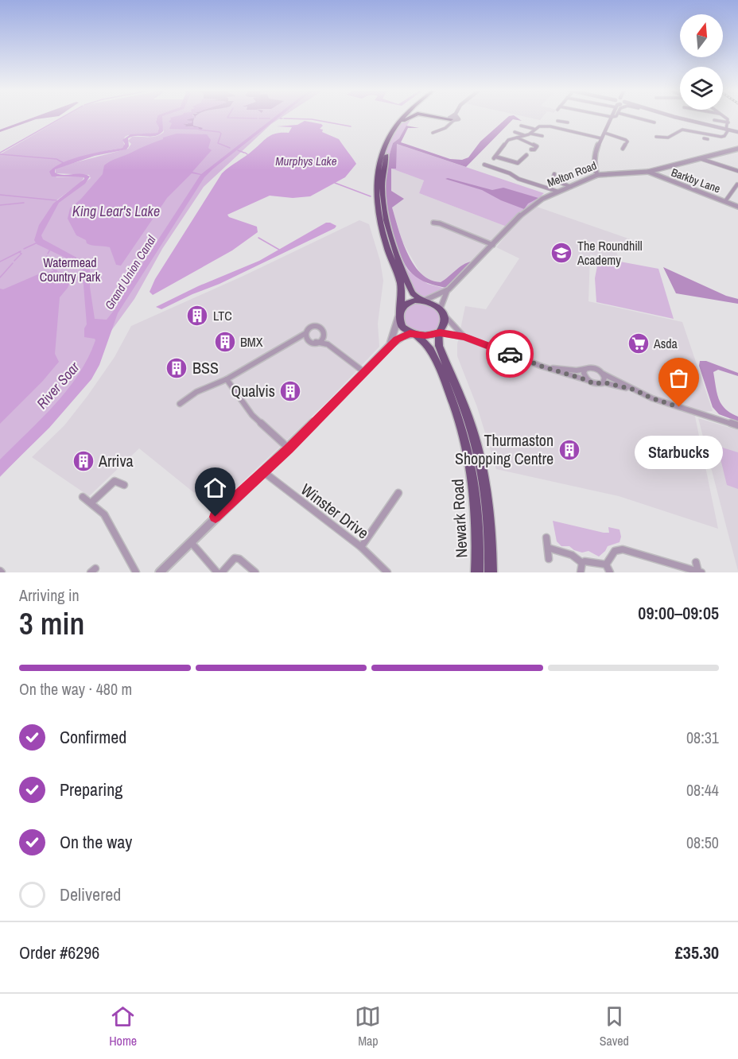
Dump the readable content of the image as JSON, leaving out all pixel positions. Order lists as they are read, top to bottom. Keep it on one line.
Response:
{"streets":{"highway":["Newark Road"],"street":["Melton Road","Barkby Lane","Winster Drive"]},"crossings":[["Melton Road","Barkby Lane"],["Melton Road","Newark Road"]],"water":["Murphys Lake","King Lear's Lake","Grand Union Canal","River Soar"],"parks":["Watermead Country Park"],"places":{"school or university":["The Roundhill Academy"],"building":["LTC","BMX","BSS","Qualvis","Thurmaston Shopping Centre","Arriva"],"supermarket":["Asda"],"other":["Starbucks"]},"north":"top","page":{"bubble":"Starbucks","heading":["3 min","Arriving in","09:00–09:05"],"panel":["Order #6296","£35.30"],"bar":"On the way · 480 m","list":[["Confirmed","08:31"],["Preparing","08:44"],["On the way","08:50"],"Delivered"],"tabs":["Home","Map","Saved"]}}
